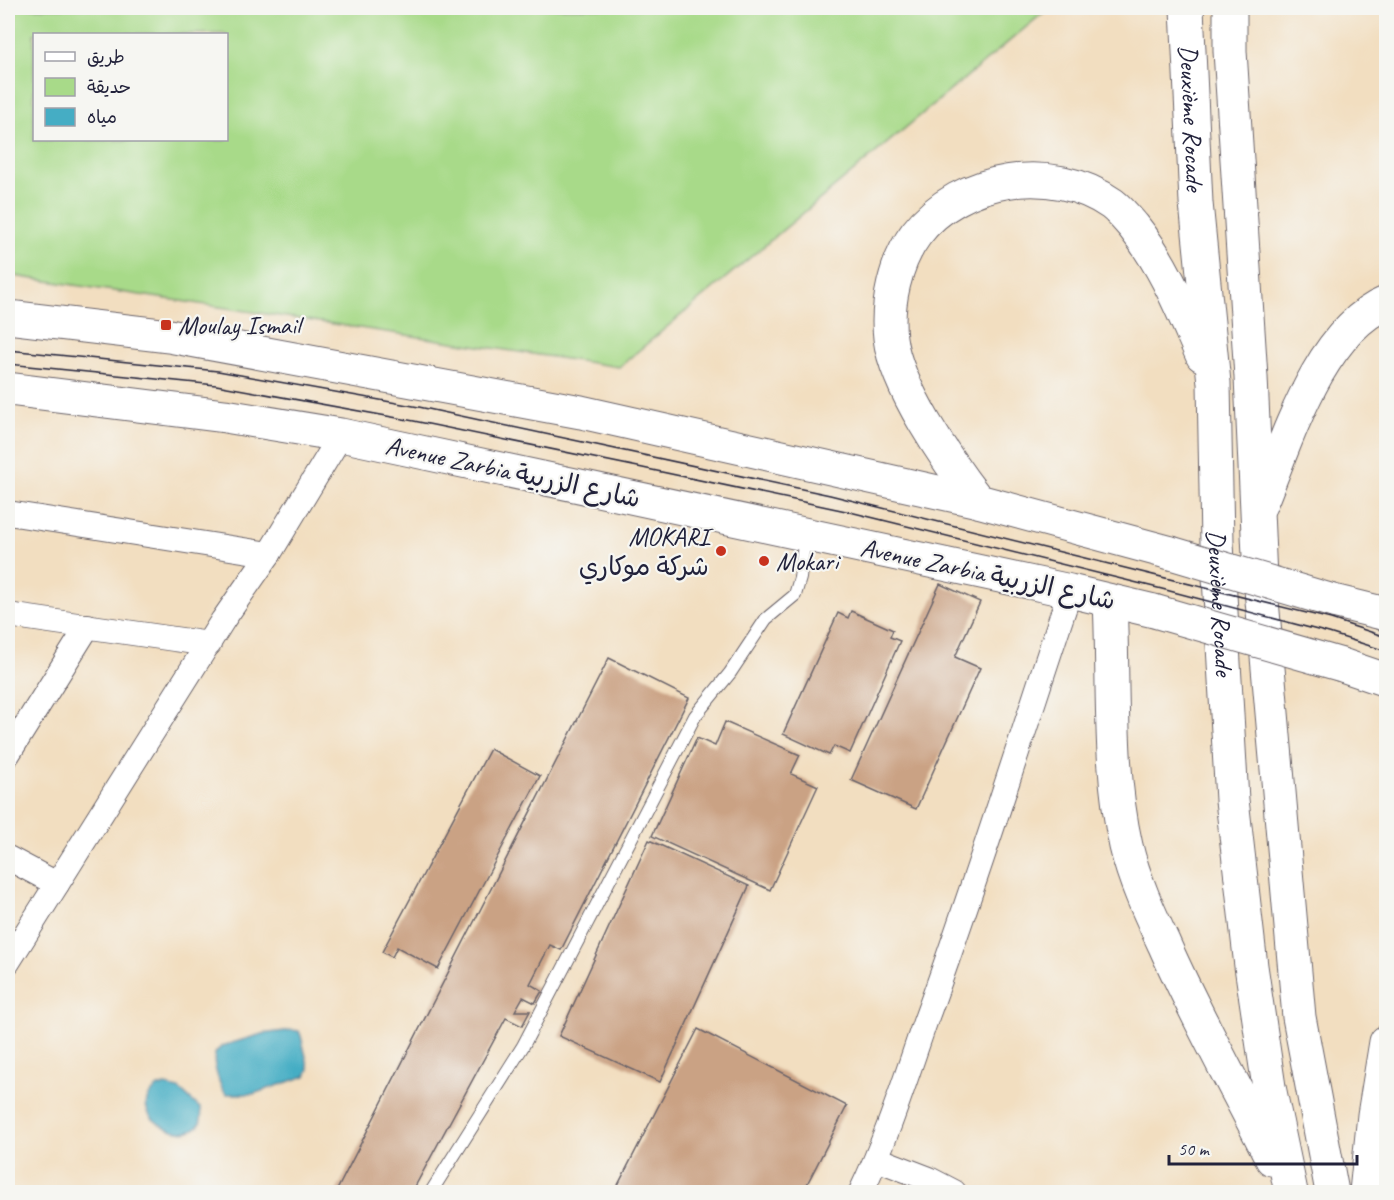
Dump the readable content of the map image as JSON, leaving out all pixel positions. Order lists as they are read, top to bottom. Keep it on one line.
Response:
{"streets":{"main road":["Deuxième Rocade","Avenue Zarbia شارع الزربية"]},"places":{"transit":["Moulay Ismail"],"other":["MOKARI شركة موكاري","Mokari"]},"legend":["طريق","حديقة","مياه"],"scale_bar":"50 m"}
